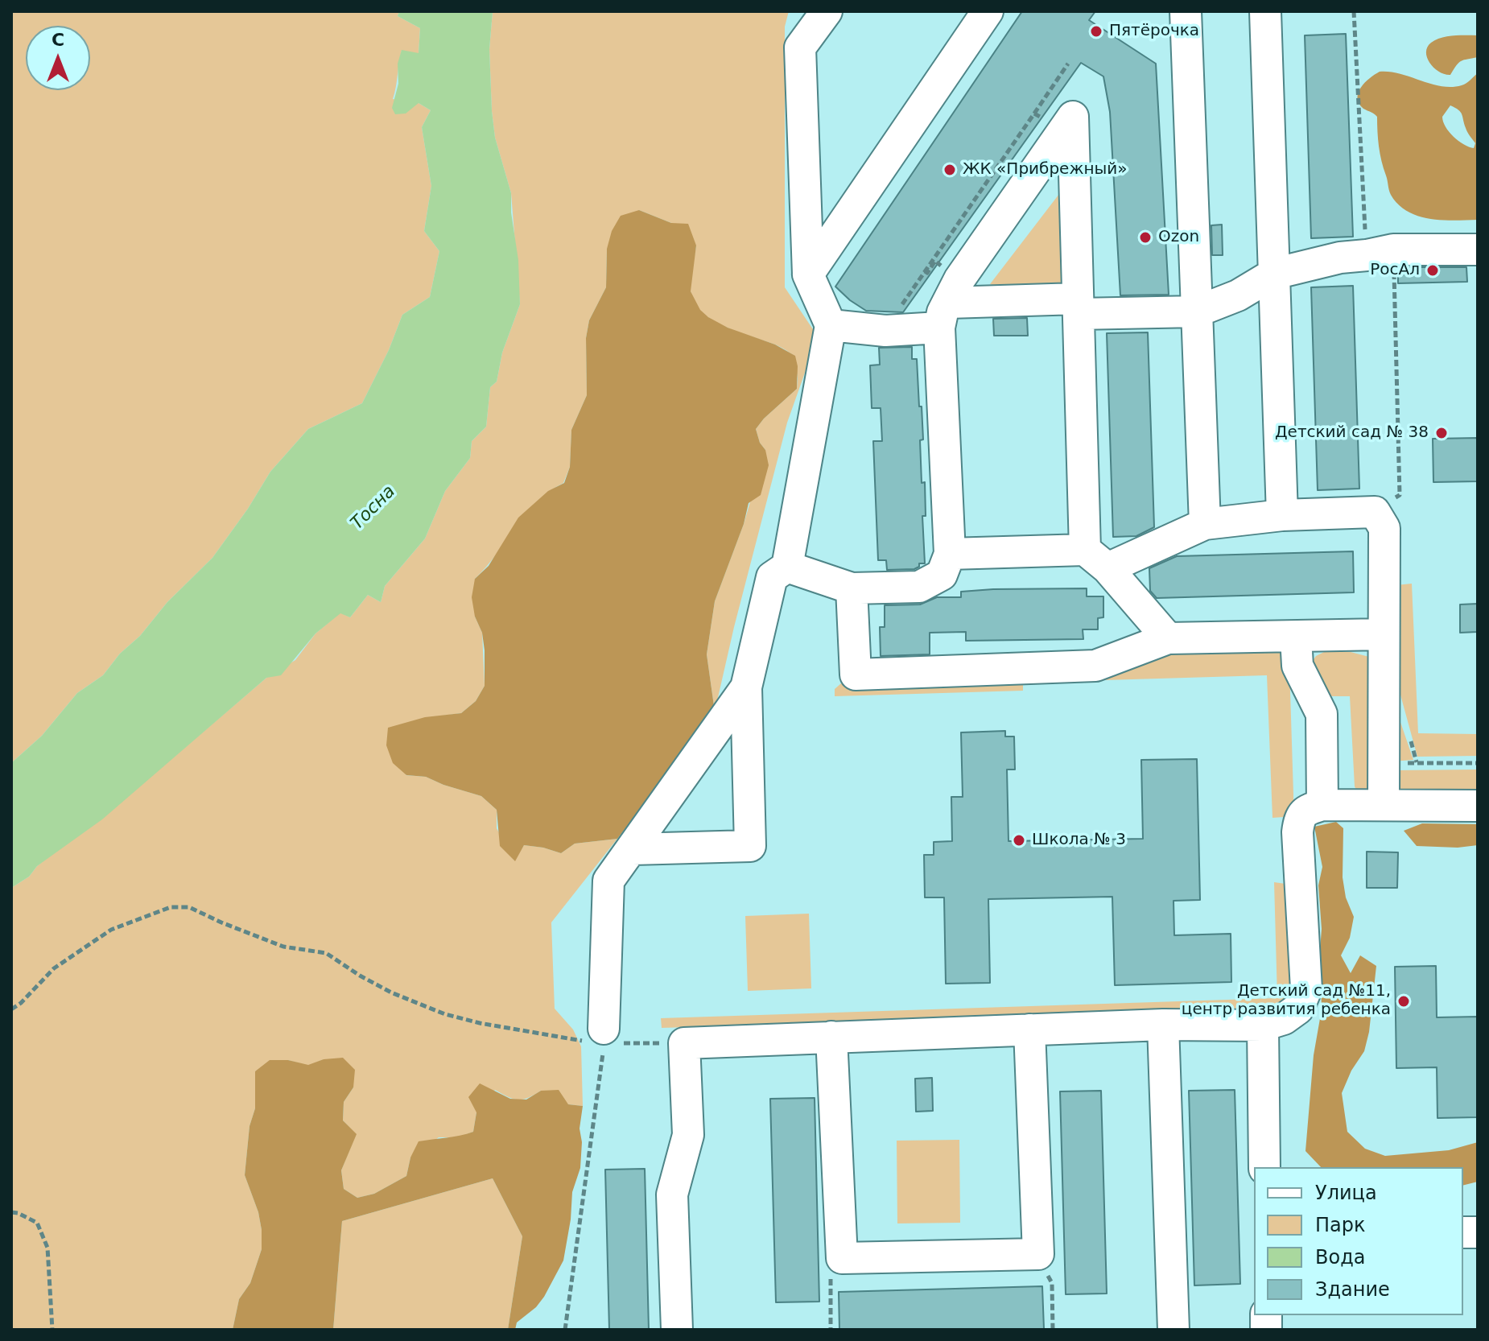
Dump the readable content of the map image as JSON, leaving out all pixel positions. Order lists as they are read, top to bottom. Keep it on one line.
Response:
{"water":["Тосна"],"places":["Пятёрочка","ЖК «Прибрежный»","Ozon","РосАл","Детский сад № 38","Школа № 3","Детский сад №11, центр развития ребенка"],"legend":["Улица","Парк","Вода","Здание"],"north":"top"}
